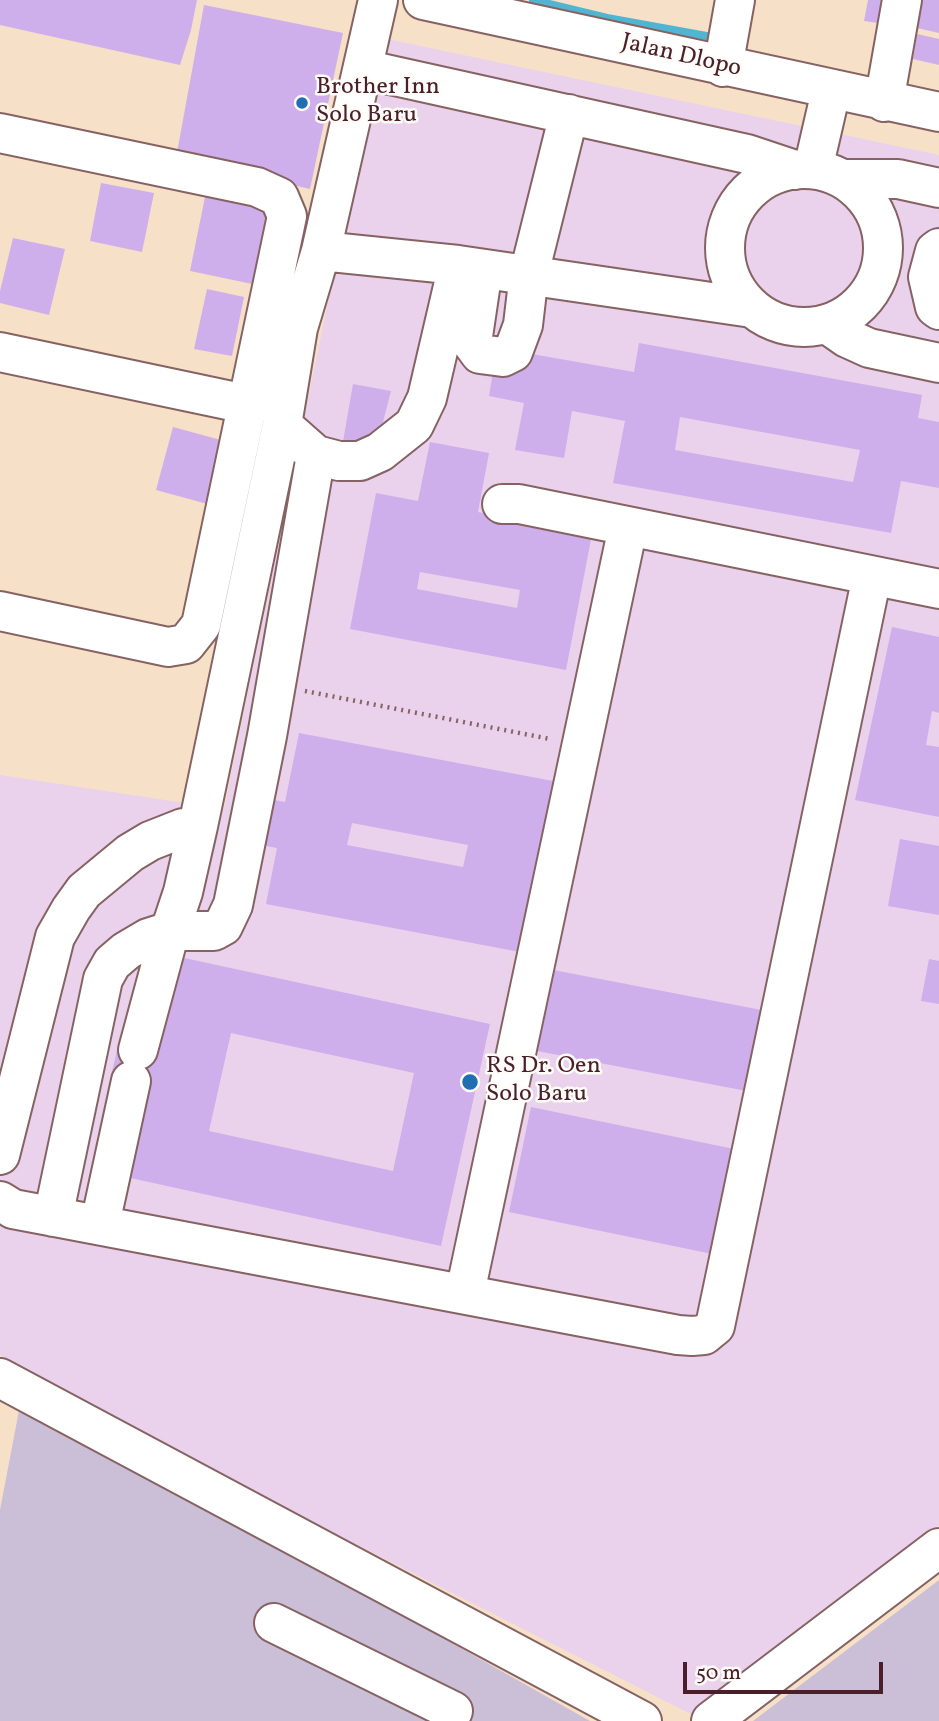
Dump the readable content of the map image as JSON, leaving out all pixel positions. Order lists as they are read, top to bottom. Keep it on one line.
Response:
{"streets":{"street":["Jalan Dlopo"]},"places":["Brother Inn Solo Baru","RS Dr. Oen Solo Baru"],"scale_bar":"50 m"}
